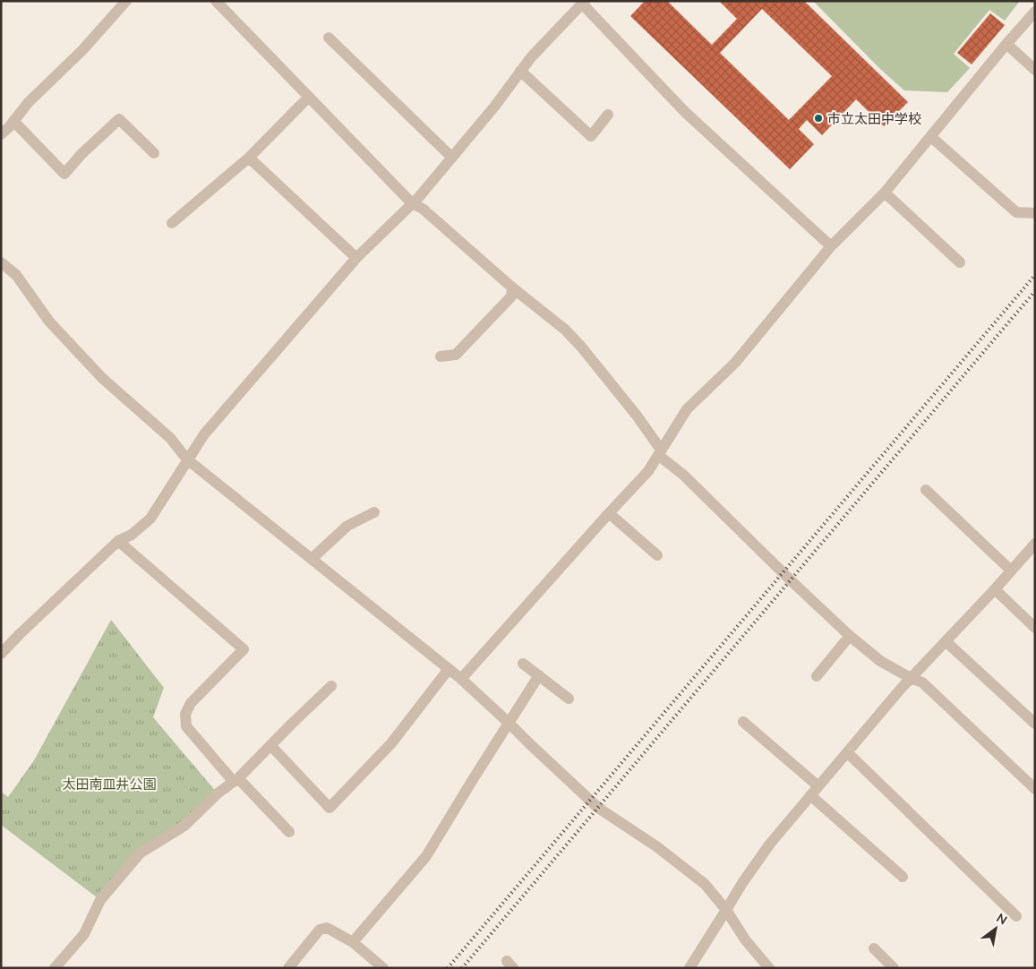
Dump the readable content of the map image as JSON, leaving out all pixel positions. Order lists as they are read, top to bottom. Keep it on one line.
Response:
{"parks":["太田南皿井公園"],"places":["市立太田中学校"],"north":"top right"}
